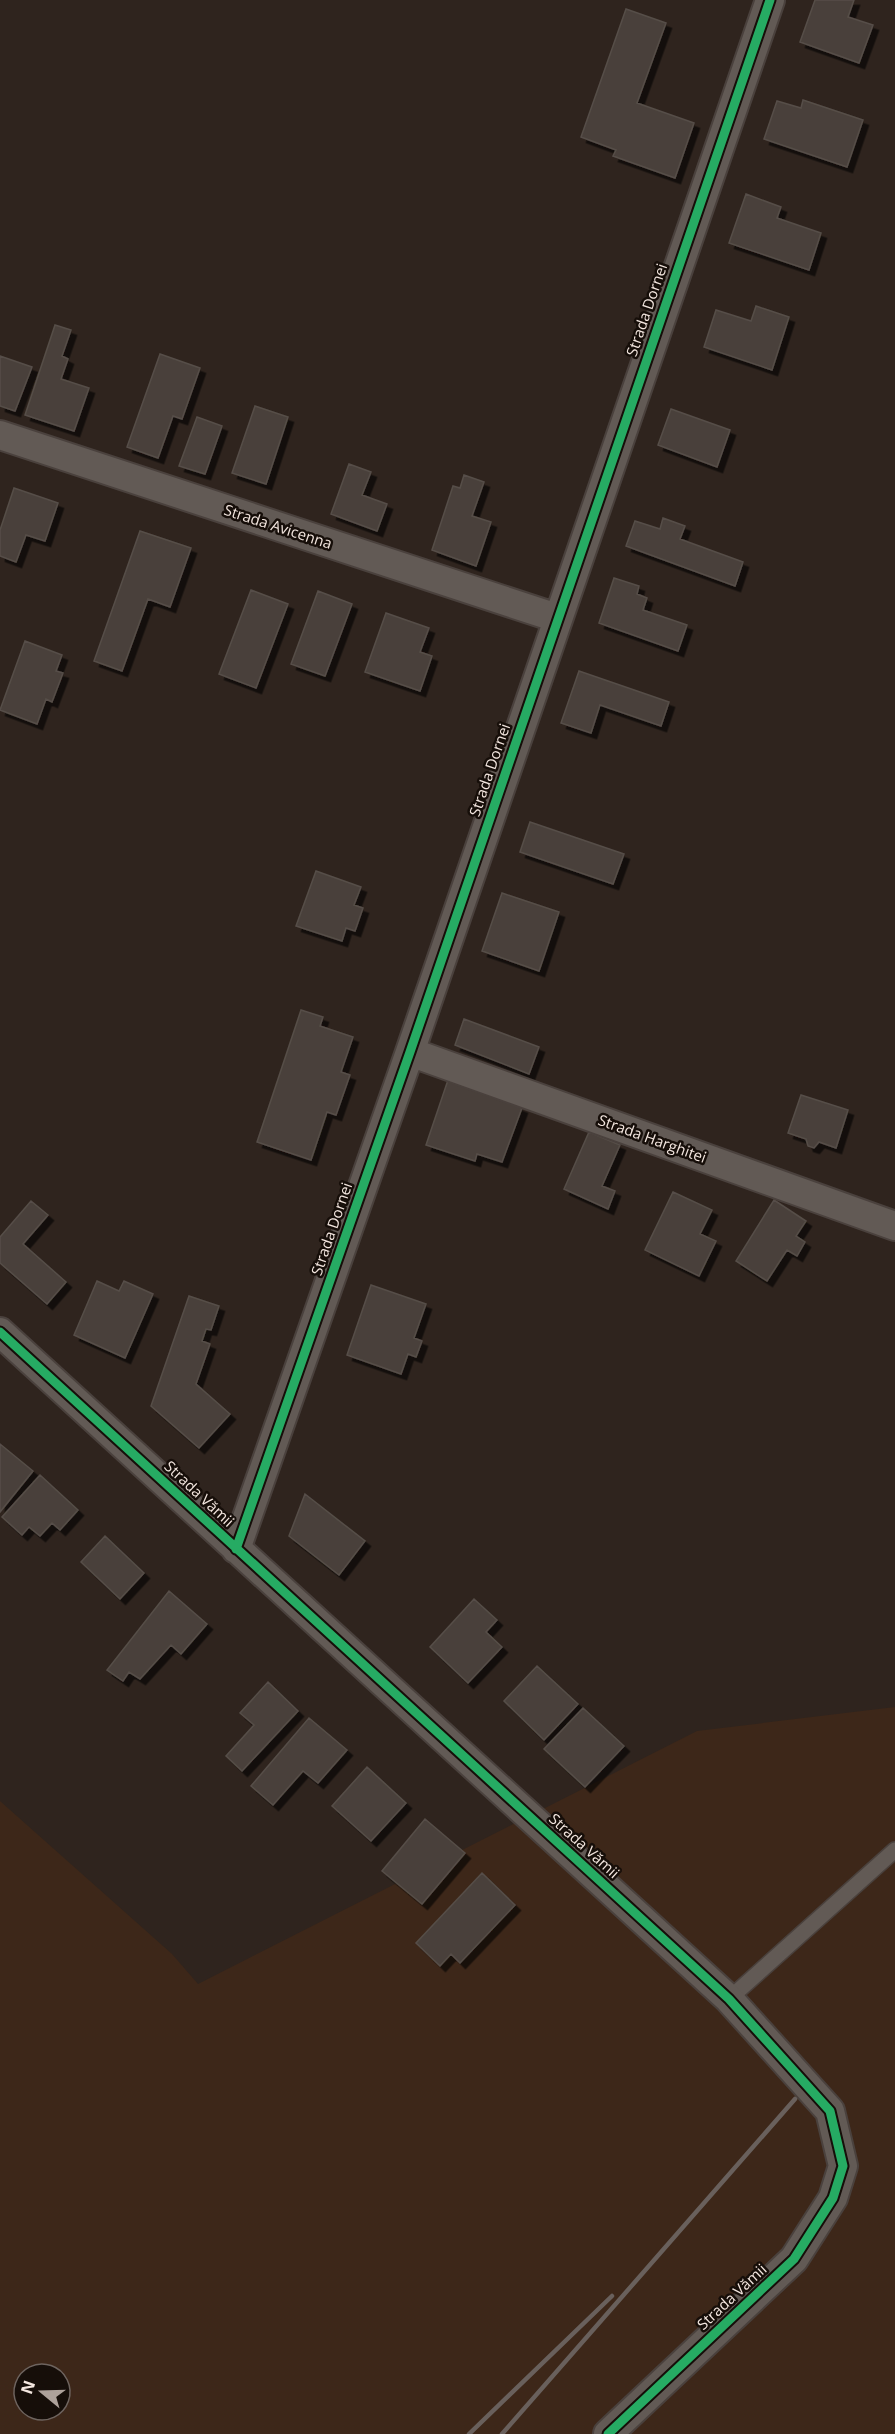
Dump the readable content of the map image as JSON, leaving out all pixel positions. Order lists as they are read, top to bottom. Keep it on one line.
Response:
{"streets":{"street":["Strada Dornei","Strada Avicenna","Strada Harghitei","Strada Vămii"]},"crossings":[["Strada Dornei","Strada Avicenna"],["Strada Dornei","Strada Harghitei"],["Strada Dornei","Strada Vămii"]],"north":"left"}
